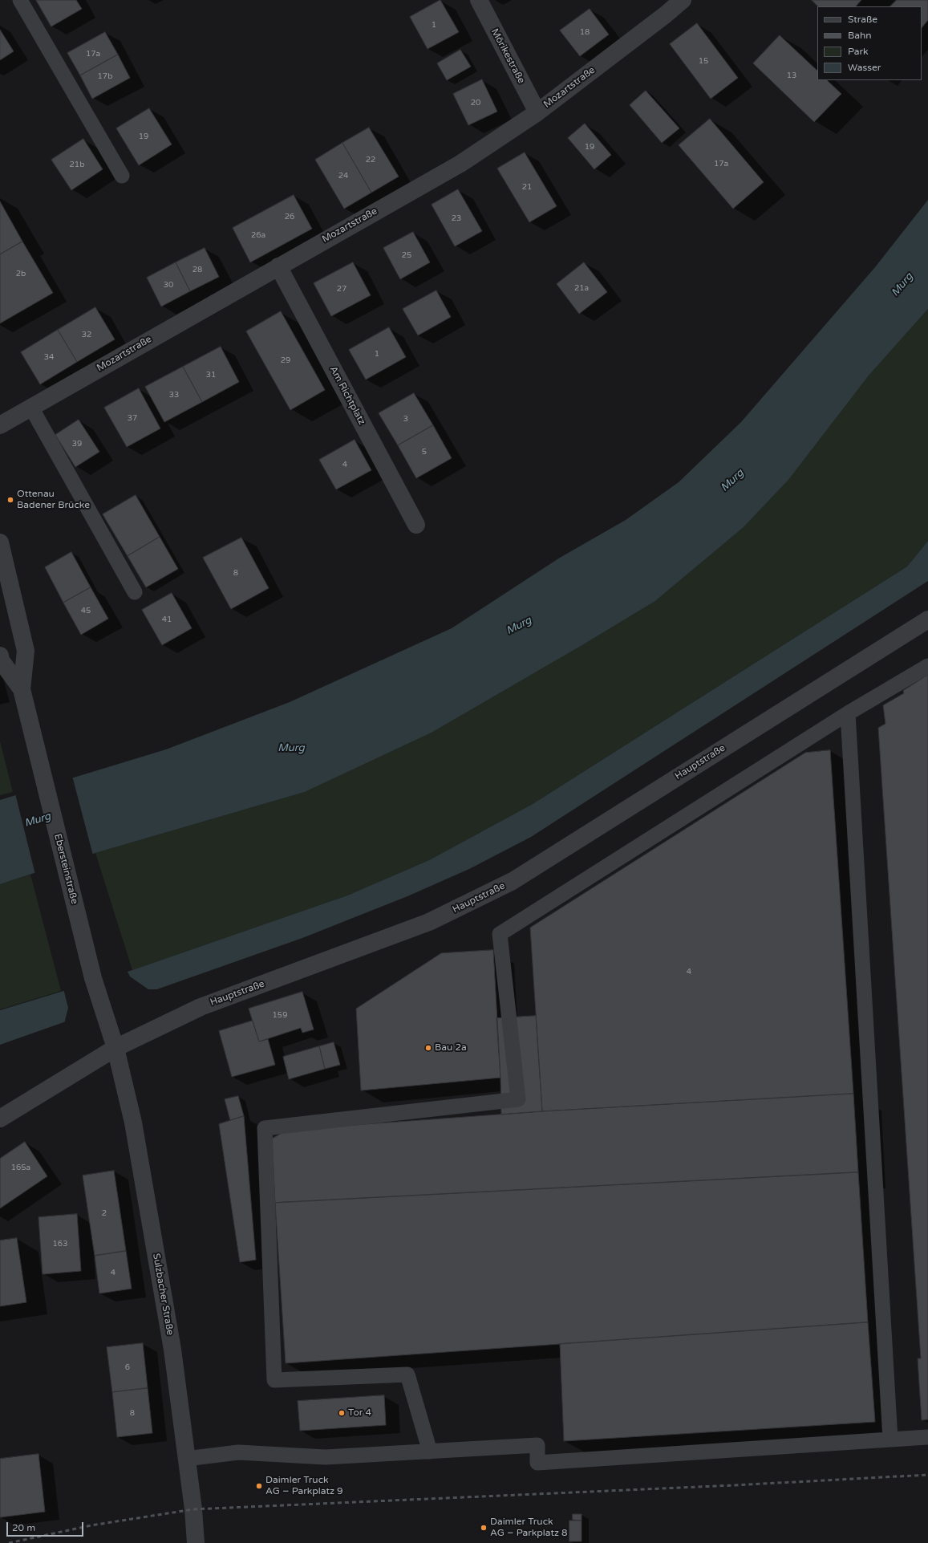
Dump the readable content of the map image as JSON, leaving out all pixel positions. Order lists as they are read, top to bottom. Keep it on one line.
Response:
{"streets":{"street":["Mörikestraße","Mozartstraße","Am Richtplatz","Hauptstraße","Ebersteinstraße","Sulzbacher Straße"]},"crossings":[["Mörikestraße","Mozartstraße"],["Mozartstraße","Am Richtplatz"],["Hauptstraße","Ebersteinstraße"],["Hauptstraße","Sulzbacher Straße"],["Ebersteinstraße","Sulzbacher Straße"]],"water":["Murg"],"places":["Ottenau Badener Brücke","Bau 2a","Tor 4","Daimler Truck AG − Parkplatz 9","Daimler Truck AG − Parkplatz 8"],"house_numbers":["1","18","17a","15","13","17b","20","19","19","22","17a","21b","24","21","26","23","26a","25","28","2b","30","21a","27","32","1","34","29","31","33","37","3","39","5","4","8","45","41","4","159","165a","2","163","4","6","8"],"legend":["Straße","Bahn","Park","Wasser"],"scale_bar":"20 m"}
